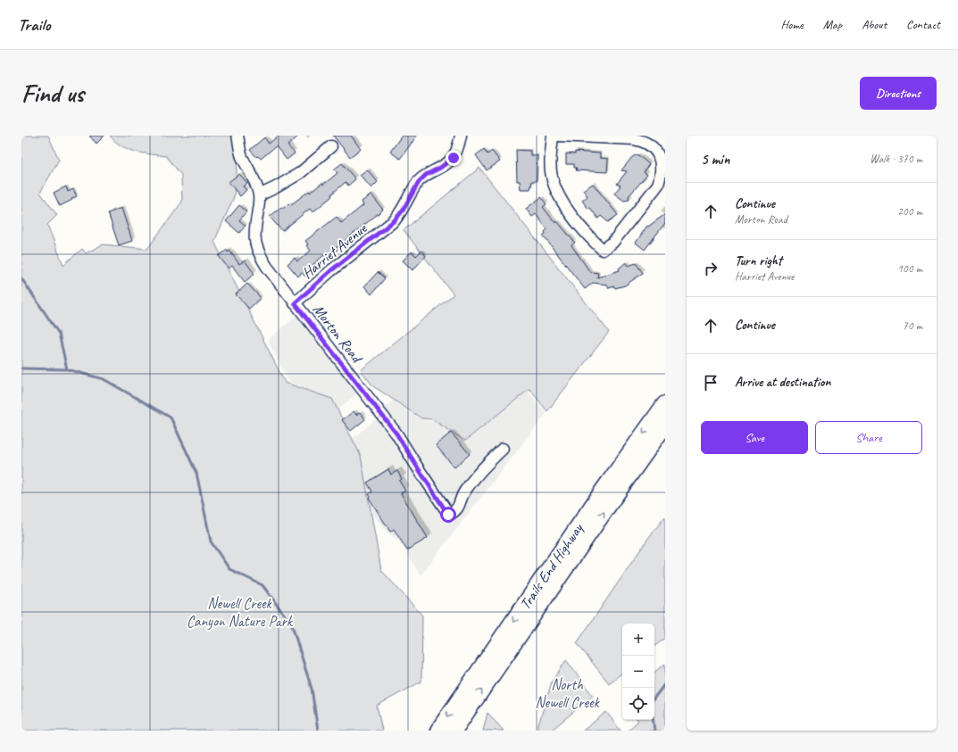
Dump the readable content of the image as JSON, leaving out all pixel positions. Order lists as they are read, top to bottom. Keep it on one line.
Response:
{"streets":{"highway":["Trails End Highway"],"street":["Harriet Avenue","Morton Road"]},"crossings":[["Harriet Avenue","Morton Road"]],"parks":["Newell Creek Canyon Nature Park","North Newell Creek"],"page":{"header":"Trailo","nav":["Home","Map","About","Contact"],"buttons":["Directions",["Save","Share"]],"title":"Find us","heading":["5 min","Walk · 370 m"],"list":[["Continue","Morton Road","200 m"],["Turn right","Harriet Avenue","100 m"],["Continue","70 m"],"Arrive at destination"],"map_buttons":["+","−"]}}
